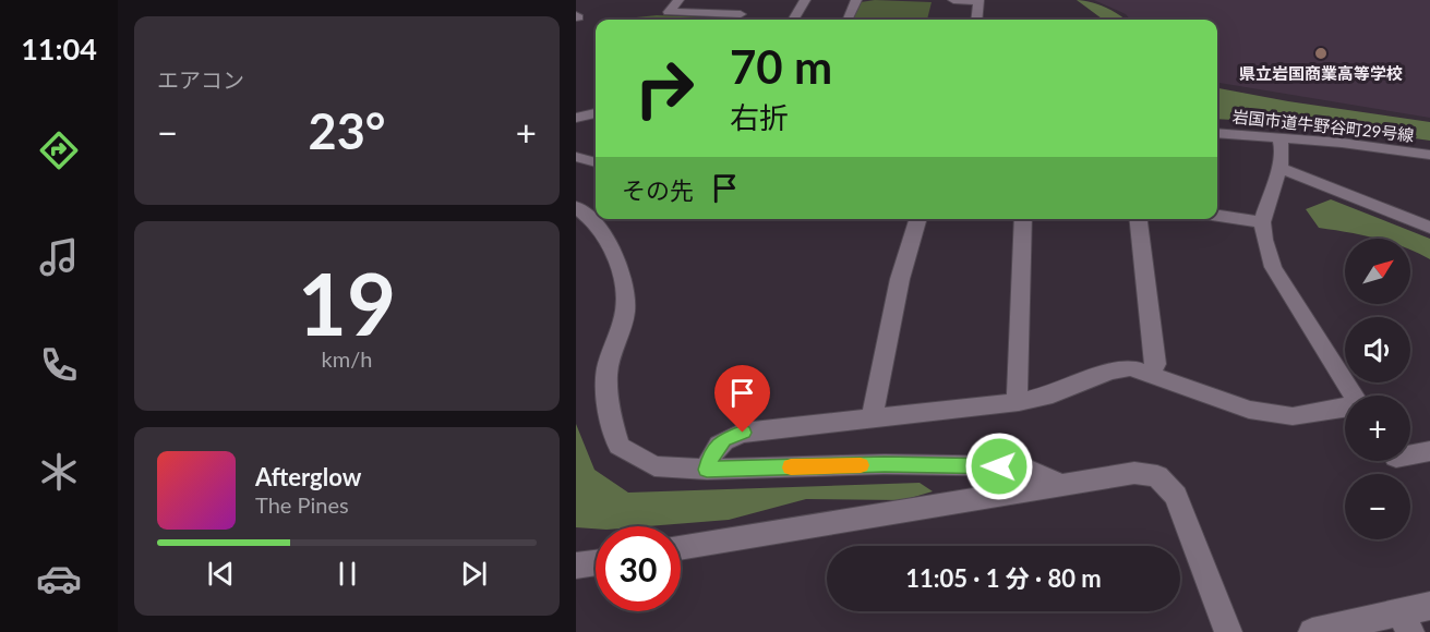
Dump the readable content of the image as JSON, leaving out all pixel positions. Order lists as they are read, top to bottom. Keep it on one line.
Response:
{"streets":{"street":["岩国市道牛野谷町29号線"]},"places":["県立岩国商業高等学校"],"north":"top right","page":{"tabs":"11:04","tile":["エアコン",["19","km/h"]],"turn":["70 m","右折"],"heat":["−","23°","+"],"then":"その先","map_buttons":["+","−"],"song":["Afterglow","The Pines"],"limit":"30","trip":"11:05 · 1 分 · 80 m"}}
